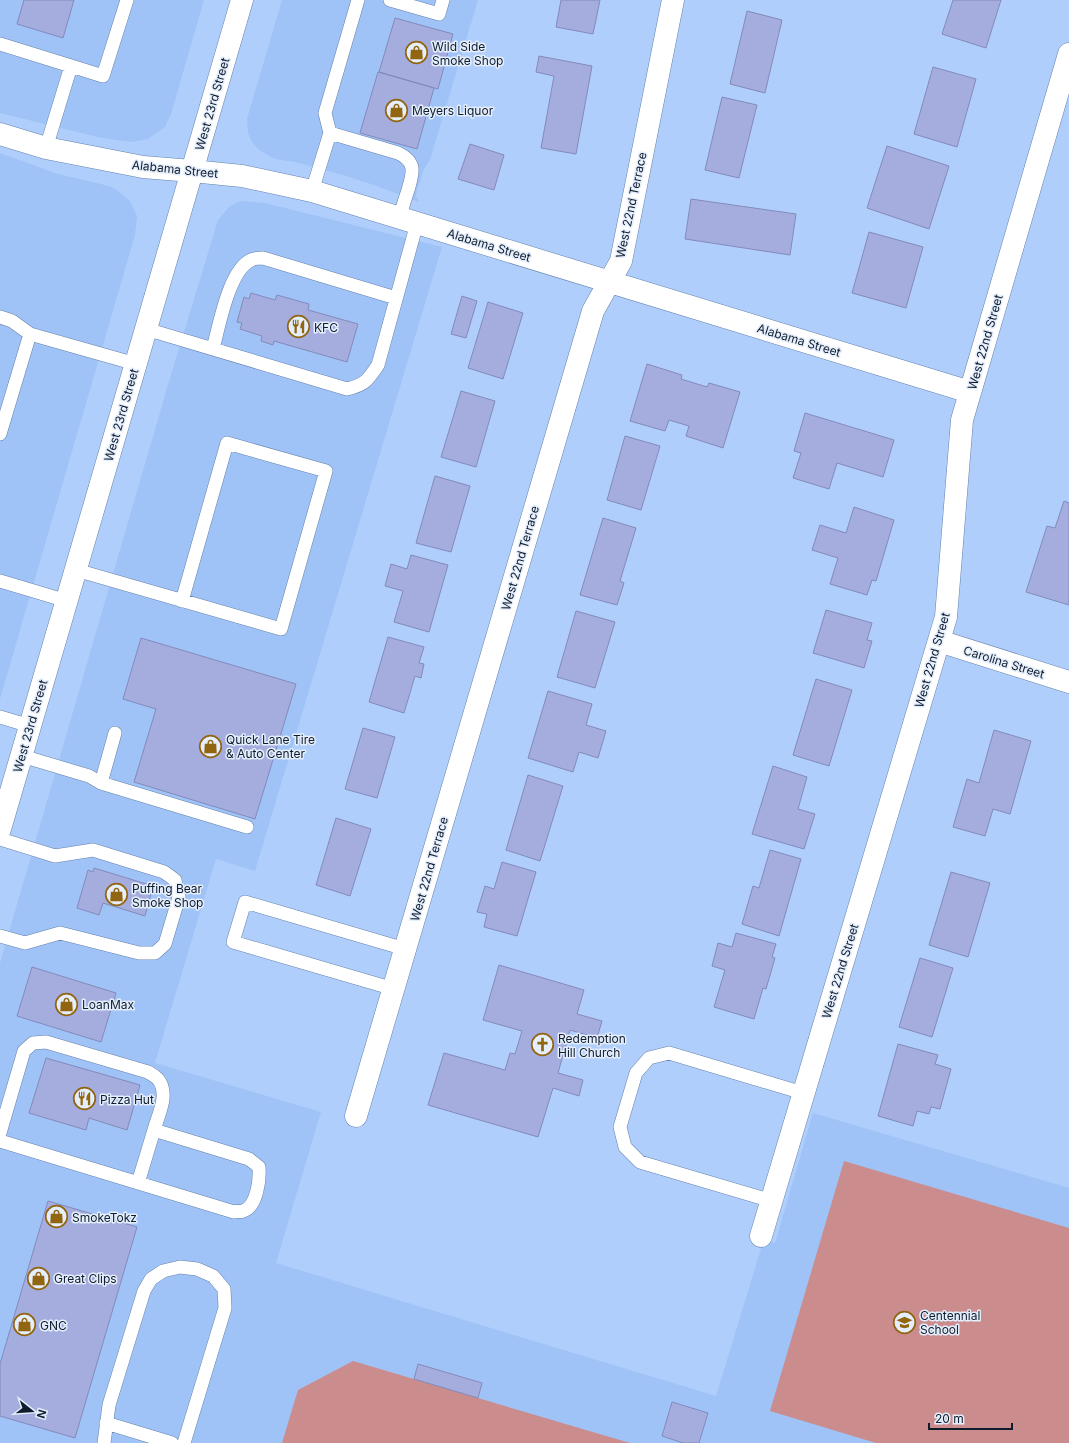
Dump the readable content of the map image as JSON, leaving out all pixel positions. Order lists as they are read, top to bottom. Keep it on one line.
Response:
{"streets":{"street":["West 23rd Street","Alabama Street","West 22nd Terrace","West 22nd Street","Carolina Street"]},"crossings":[["West 23rd Street","Alabama Street"],["Alabama Street","West 22nd Terrace"],["Alabama Street","West 22nd Street"],["West 22nd Street","Carolina Street"]],"places":{"shop":["Wild Side Smoke Shop","Meyers Liquor","Quick Lane Tire & Auto Center","Puffing Bear Smoke Shop","LoanMax","SmokeTokz","Great Clips","GNC"],"restaurant":["KFC","Pizza Hut"],"church":["Redemption Hill Church"],"school or university":["Centennial School"]},"scale_bar":"20 m","north":"right"}
